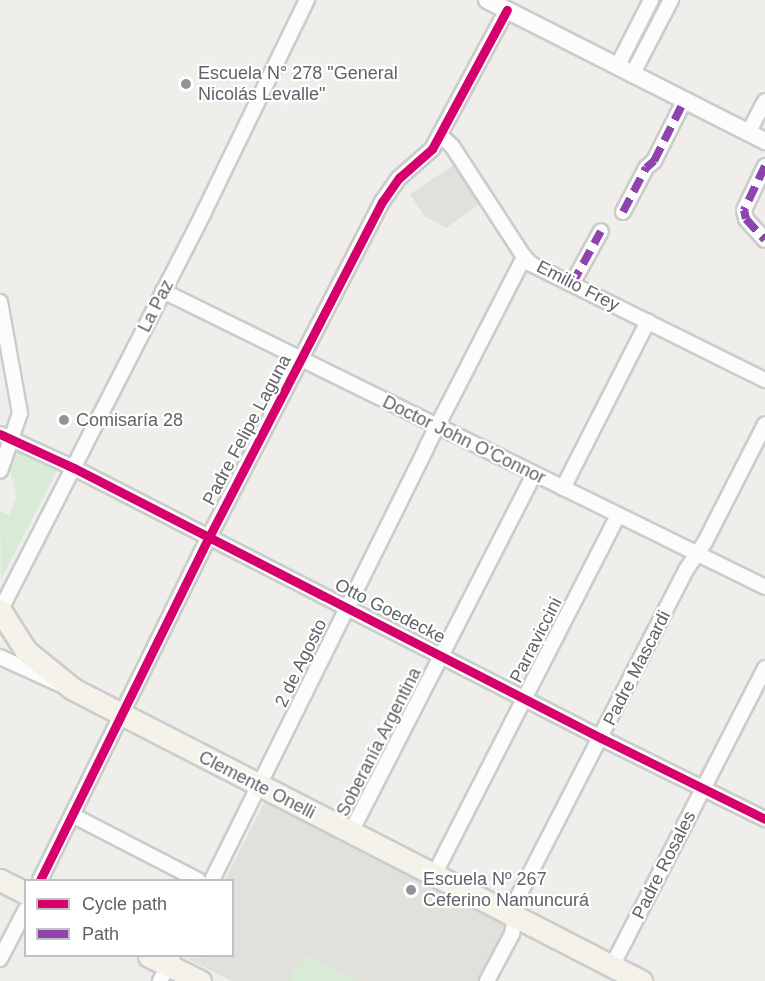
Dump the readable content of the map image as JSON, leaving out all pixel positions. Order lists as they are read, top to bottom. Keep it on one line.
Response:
{"streets":{"main road":["Clemente Onelli"],"street":["Emilio Frey","La Paz","Padre Felipe Laguna","Doctor John O'Connor","Otto Goedecke","Parraviccini","2 de Agosto","Padre Mascardi","Soberanía Argentina","Padre Rosales"]},"crossings":[["Emilio Frey","Padre Felipe Laguna"],["Emilio Frey","2 de Agosto"],["La Paz","Doctor John O'Connor"],["La Paz","Otto Goedecke"],["Padre Felipe Laguna","Doctor John O'Connor"],["Padre Felipe Laguna","Otto Goedecke"],["Padre Felipe Laguna","Clemente Onelli"],["Doctor John O'Connor","Parraviccini"],["Doctor John O'Connor","2 de Agosto"],["Doctor John O'Connor","Padre Mascardi"],["Doctor John O'Connor","Soberanía Argentina"],["Otto Goedecke","Parraviccini"],["Otto Goedecke","2 de Agosto"],["Otto Goedecke","Padre Mascardi"],["Otto Goedecke","Soberanía Argentina"],["Otto Goedecke","Padre Rosales"],["Parraviccini","Clemente Onelli"],["2 de Agosto","Clemente Onelli"],["Padre Mascardi","Clemente Onelli"],["Soberanía Argentina","Clemente Onelli"],["Clemente Onelli","Padre Rosales"]],"places":["Escuela N° 278 \"General Nicolás Levalle\"","Comisaría 28","Escuela Nº 267 Ceferino Namuncurá"],"legend":["Cycle path","Path"]}
